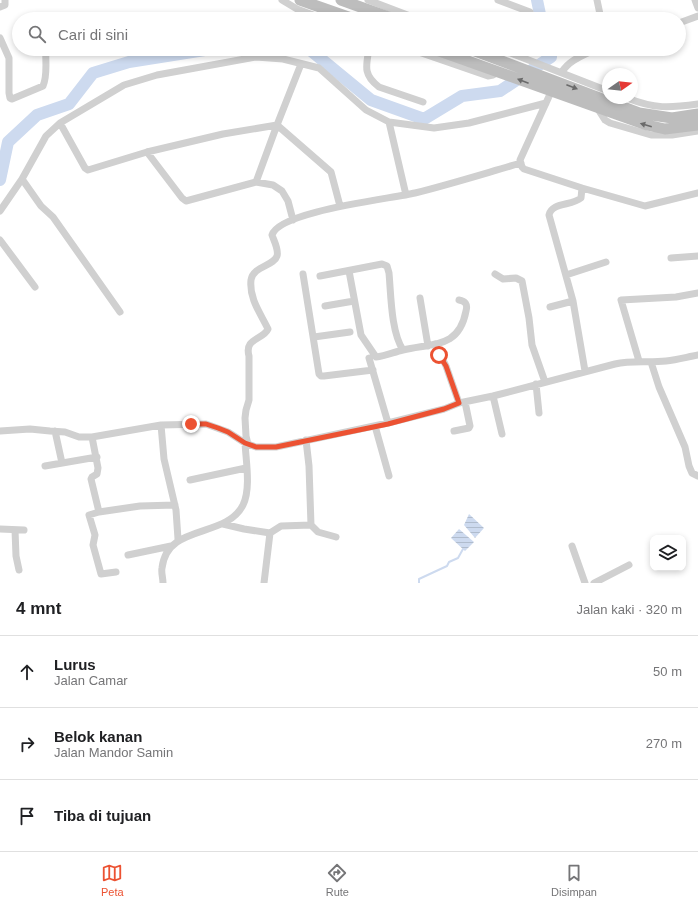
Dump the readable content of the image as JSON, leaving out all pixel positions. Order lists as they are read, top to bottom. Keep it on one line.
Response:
{"north":"right","page":{"search":"Cari di sini","heading":["4 mnt","Jalan kaki · 320 m"],"list":[["Lurus","Jalan Camar","50 m"],["Belok kanan","Jalan Mandor Samin","270 m"],"Tiba di tujuan"],"nav":["Peta","Rute","Disimpan"]}}
